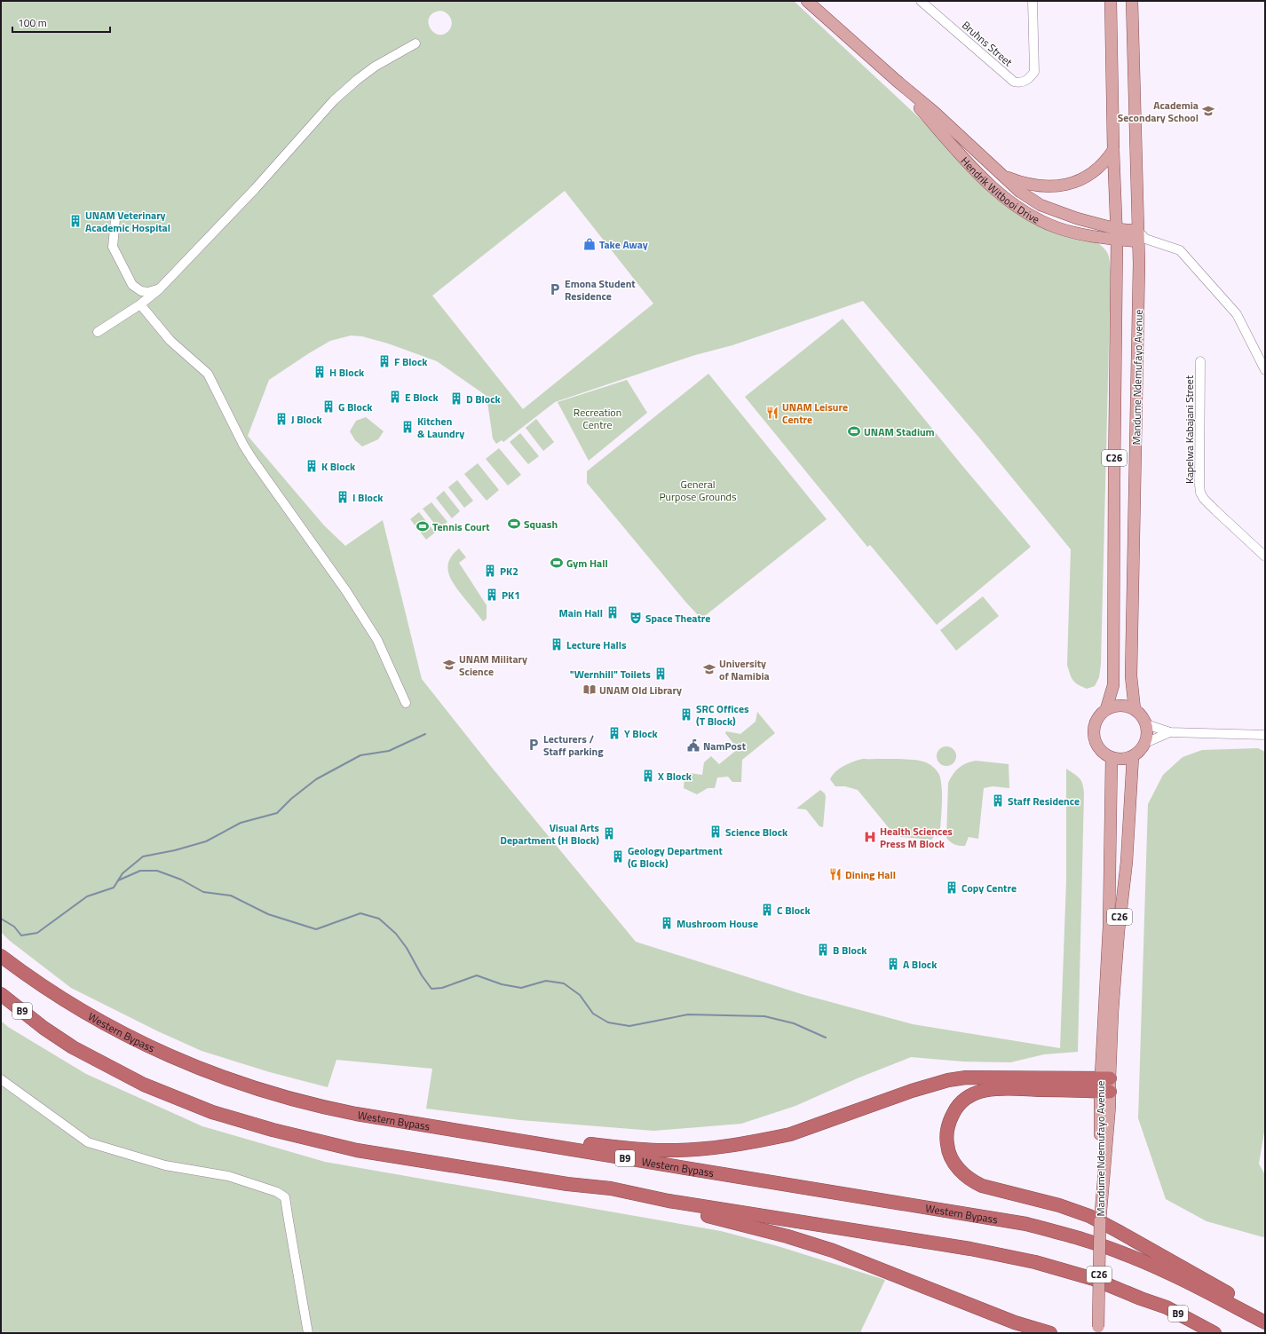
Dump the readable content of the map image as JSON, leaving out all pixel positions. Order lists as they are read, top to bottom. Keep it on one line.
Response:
{"streets":{"highway":["B9","Western Bypass"],"main road":["Hendrik Witbooi Drive","Mandume Ndemufayo Avenue","C26"],"street":["Bruhns Street","Kapelwa Kabajani Street"]},"crossings":[["Hendrik Witbooi Drive","Mandume Ndemufayo Avenue"],["Mandume Ndemufayo Avenue","C26"]],"parks":["Recreation Centre","General Purpose Grounds"],"places":{"school or university":["Academia Secondary School","UNAM Military Science","University of Namibia"],"building":["UNAM Veterinary Academic Hospital","F Block","H Block","E Block","D Block","G Block","J Block","Kitchen & Laundry","K Block","I Block","PK2","PK1","Main Hall","Lecture Halls","\"Wernhill\" Toilets","SRC Offices (T Block)","Y Block","X Block","Staff Residence","Science Block","Visual Arts Department (H Block)","Geology Department (G Block)","Copy Centre","C Block","Mushroom House","B Block","A Block"],"shop":["Take Away"],"parking":["Emona Student Residence","Lecturers / Staff parking"],"restaurant":["UNAM Leisure Centre","Dining Hall"],"sports":["UNAM Stadium","Squash","Tennis Court","Gym Hall"],"theatre":["Space Theatre"],"library":["UNAM Old Library"],"public building":["NamPost"],"hospital":["Health Sciences Press M Block"]},"scale_bar":"100 m"}
